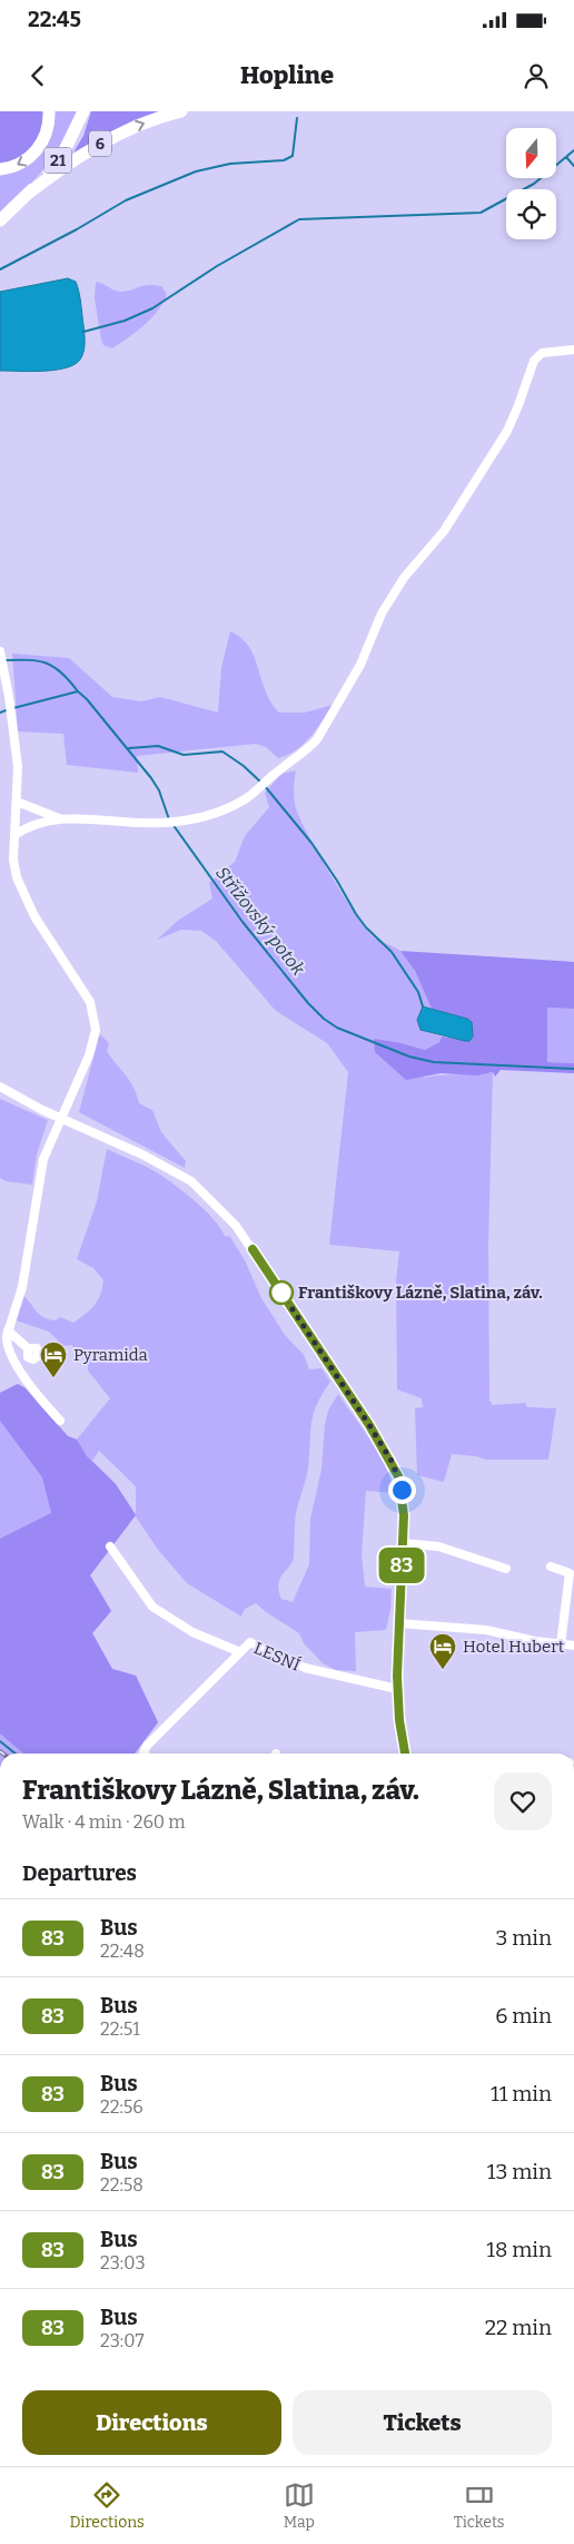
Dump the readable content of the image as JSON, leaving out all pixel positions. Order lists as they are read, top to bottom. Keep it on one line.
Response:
{"streets":{"highway":["6","21"],"street":["LESNÍ"]},"crossings":[["6","21"]],"water":["Střížovský potok"],"places":{"other":["Františkovy Lázně, Slatina, záv."],"hotel":["Pyramida","Hotel Hubert"]},"lines":["bus line 83"],"north":"bottom","page":{"status":"22:45","header":"Hopline","on_map":"83","heading":[["Františkovy Lázně, Slatina, záv.","Walk · 4 min · 260 m"],"Departures"],"list":[{"mark":"83","name":"Bus","note":"22:48","value":"3 min"},{"mark":"83","name":"Bus","note":"22:51","value":"6 min"},{"mark":"83","name":"Bus","note":"22:56","value":"11 min"},{"mark":"83","name":"Bus","note":"22:58","value":"13 min"},{"mark":"83","name":"Bus","note":"23:03","value":"18 min"},{"mark":"83","name":"Bus","note":"23:07","value":"22 min"}],"buttons":["Directions","Tickets"],"tabs":["Directions","Map","Tickets"]}}
